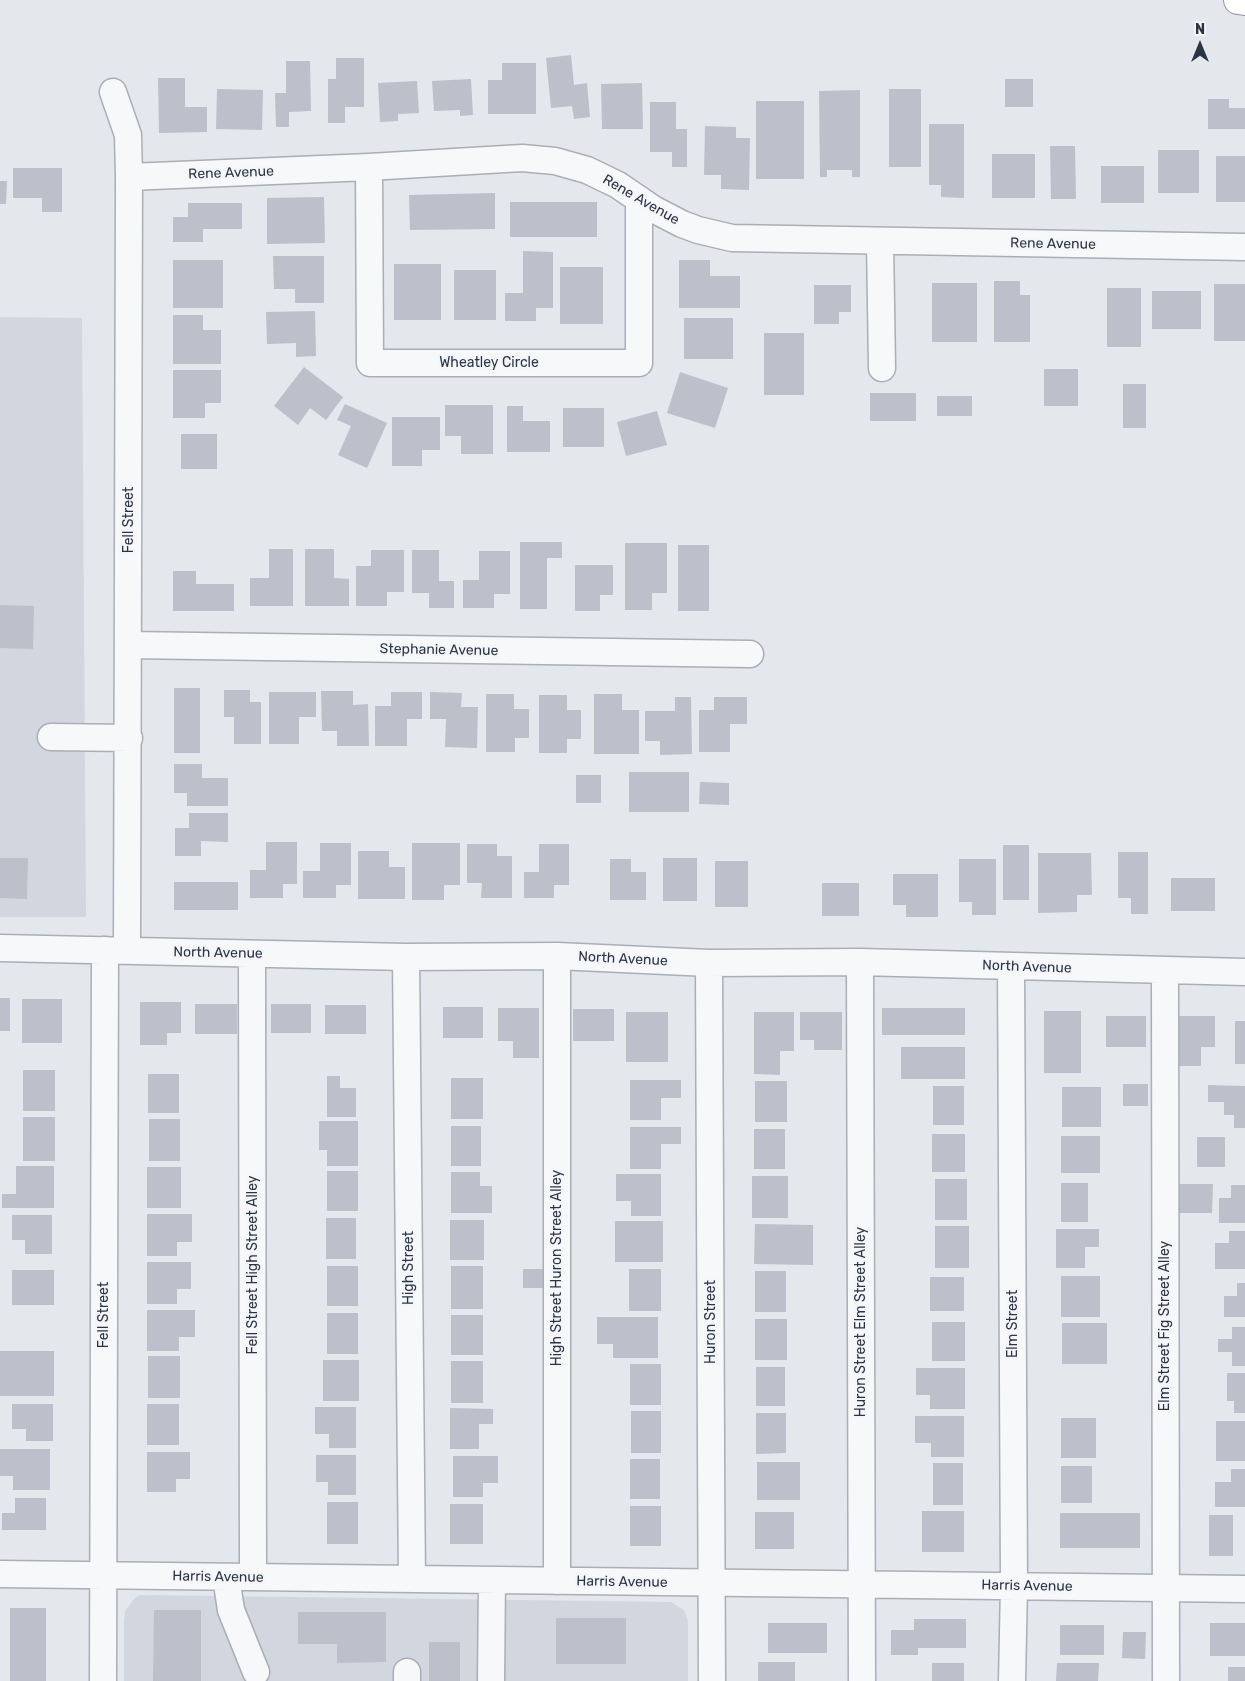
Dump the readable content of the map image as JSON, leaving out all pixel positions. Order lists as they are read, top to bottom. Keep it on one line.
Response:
{"streets":{"street":["Rene Avenue","Wheatley Circle","Fell Street","Stephanie Avenue","North Avenue","Fell Street High Street Alley","High Street","High Street Huron Street Alley","Huron Street","Huron Street Elm Street Alley","Elm Street","Elm Street Fig Street Alley","Harris Avenue"]},"crossings":[["Rene Avenue","Wheatley Circle"],["Rene Avenue","Fell Street"],["Fell Street","Stephanie Avenue"],["Fell Street","North Avenue"],["Fell Street","Harris Avenue"],["North Avenue","Fell Street High Street Alley"],["North Avenue","High Street"],["North Avenue","High Street Huron Street Alley"],["North Avenue","Huron Street"],["North Avenue","Huron Street Elm Street Alley"],["North Avenue","Elm Street"],["North Avenue","Elm Street Fig Street Alley"],["Fell Street High Street Alley","Harris Avenue"],["High Street","Harris Avenue"],["High Street Huron Street Alley","Harris Avenue"],["Huron Street","Harris Avenue"],["Huron Street Elm Street Alley","Harris Avenue"],["Elm Street","Harris Avenue"],["Elm Street Fig Street Alley","Harris Avenue"]],"north":"top"}
